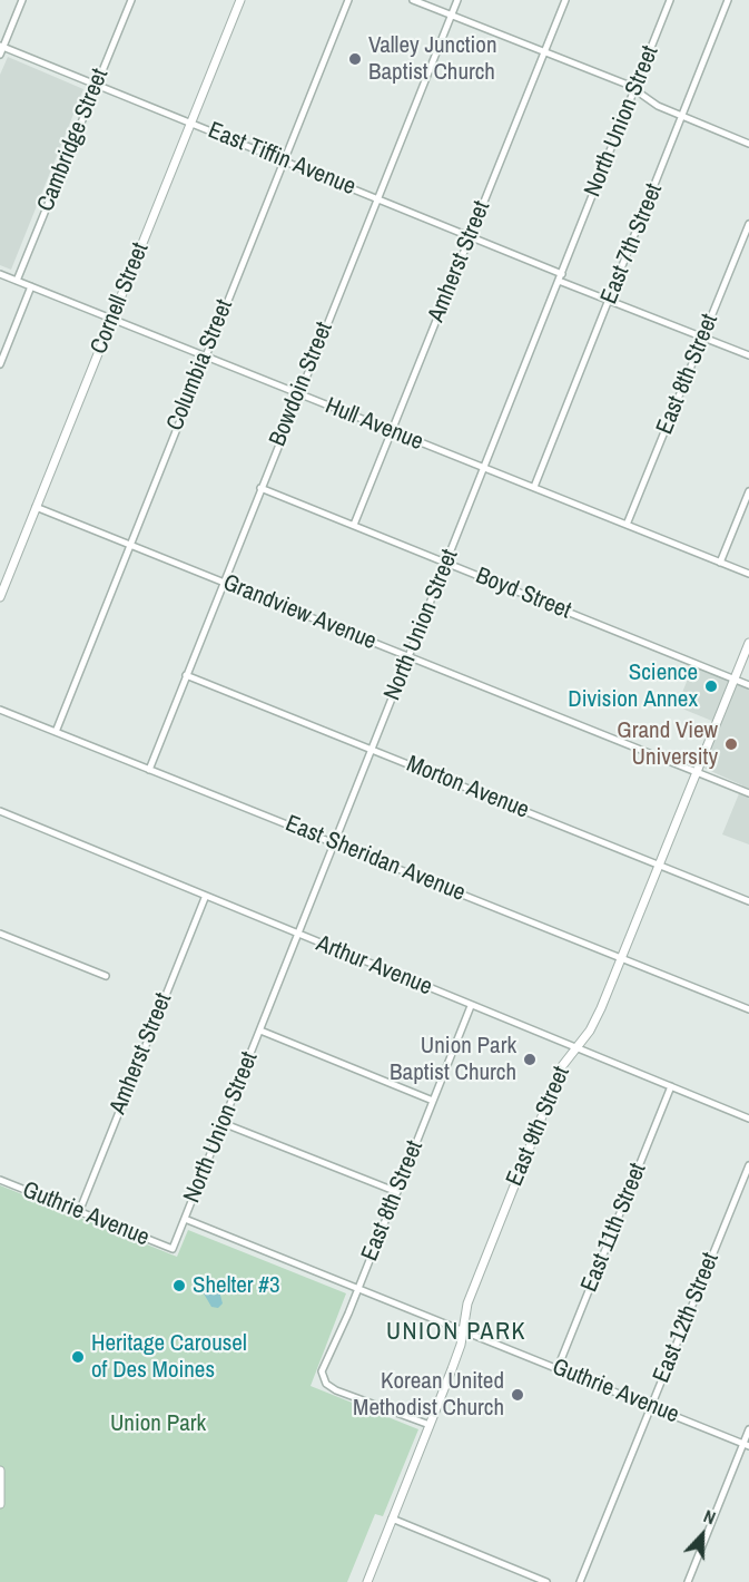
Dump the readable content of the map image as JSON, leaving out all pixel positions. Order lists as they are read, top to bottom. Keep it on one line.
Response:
{"streets":{"street":["North Union Street","Cambridge Street","East Tiffin Avenue","East 7th Street","Amherst Street","Cornell Street","Columbia Street","East 8th Street","Bowdoin Street","Hull Avenue","Boyd Street","Grandview Avenue","Morton Avenue","East Sheridan Avenue","Arthur Avenue","East 9th Street","Guthrie Avenue","East 11th Street","East 12th Street"]},"crossings":[["North Union Street","East Tiffin Avenue"],["North Union Street","Hull Avenue"],["North Union Street","Boyd Street"],["North Union Street","Grandview Avenue"],["North Union Street","Morton Avenue"],["North Union Street","East Sheridan Avenue"],["North Union Street","Arthur Avenue"],["North Union Street","Guthrie Avenue"],["Cambridge Street","East Tiffin Avenue"],["Cambridge Street","Hull Avenue"],["East Tiffin Avenue","East 7th Street"],["East Tiffin Avenue","Amherst Street"],["East Tiffin Avenue","Cornell Street"],["East Tiffin Avenue","Columbia Street"],["East Tiffin Avenue","East 8th Street"],["East Tiffin Avenue","Bowdoin Street"],["East 7th Street","Hull Avenue"],["Amherst Street","Hull Avenue"],["Amherst Street","Boyd Street"],["Amherst Street","Arthur Avenue"],["Amherst Street","Guthrie Avenue"],["Cornell Street","Hull Avenue"],["Cornell Street","Grandview Avenue"],["Columbia Street","Hull Avenue"],["Columbia Street","Grandview Avenue"],["Columbia Street","East Sheridan Avenue"],["East 8th Street","Hull Avenue"],["East 8th Street","Arthur Avenue"],["East 8th Street","East 9th Street"],["East 8th Street","Guthrie Avenue"],["Bowdoin Street","Hull Avenue"],["Bowdoin Street","Boyd Street"],["Bowdoin Street","Grandview Avenue"],["Bowdoin Street","Morton Avenue"],["Bowdoin Street","East Sheridan Avenue"],["Boyd Street","East 9th Street"],["Grandview Avenue","East 9th Street"],["Morton Avenue","East 9th Street"],["East Sheridan Avenue","East 9th Street"],["Arthur Avenue","East 9th Street"],["Arthur Avenue","East 11th Street"],["East 9th Street","Guthrie Avenue"],["Guthrie Avenue","East 11th Street"],["Guthrie Avenue","East 12th Street"]],"districts":["UNION PARK"],"parks":["Union Park"],"places":["Valley Junction Baptist Church","Science Division Annex","Grand View University","Union Park Baptist Church","Shelter #3","Heritage Carousel of Des Moines","Korean United Methodist Church"],"north":"top"}
